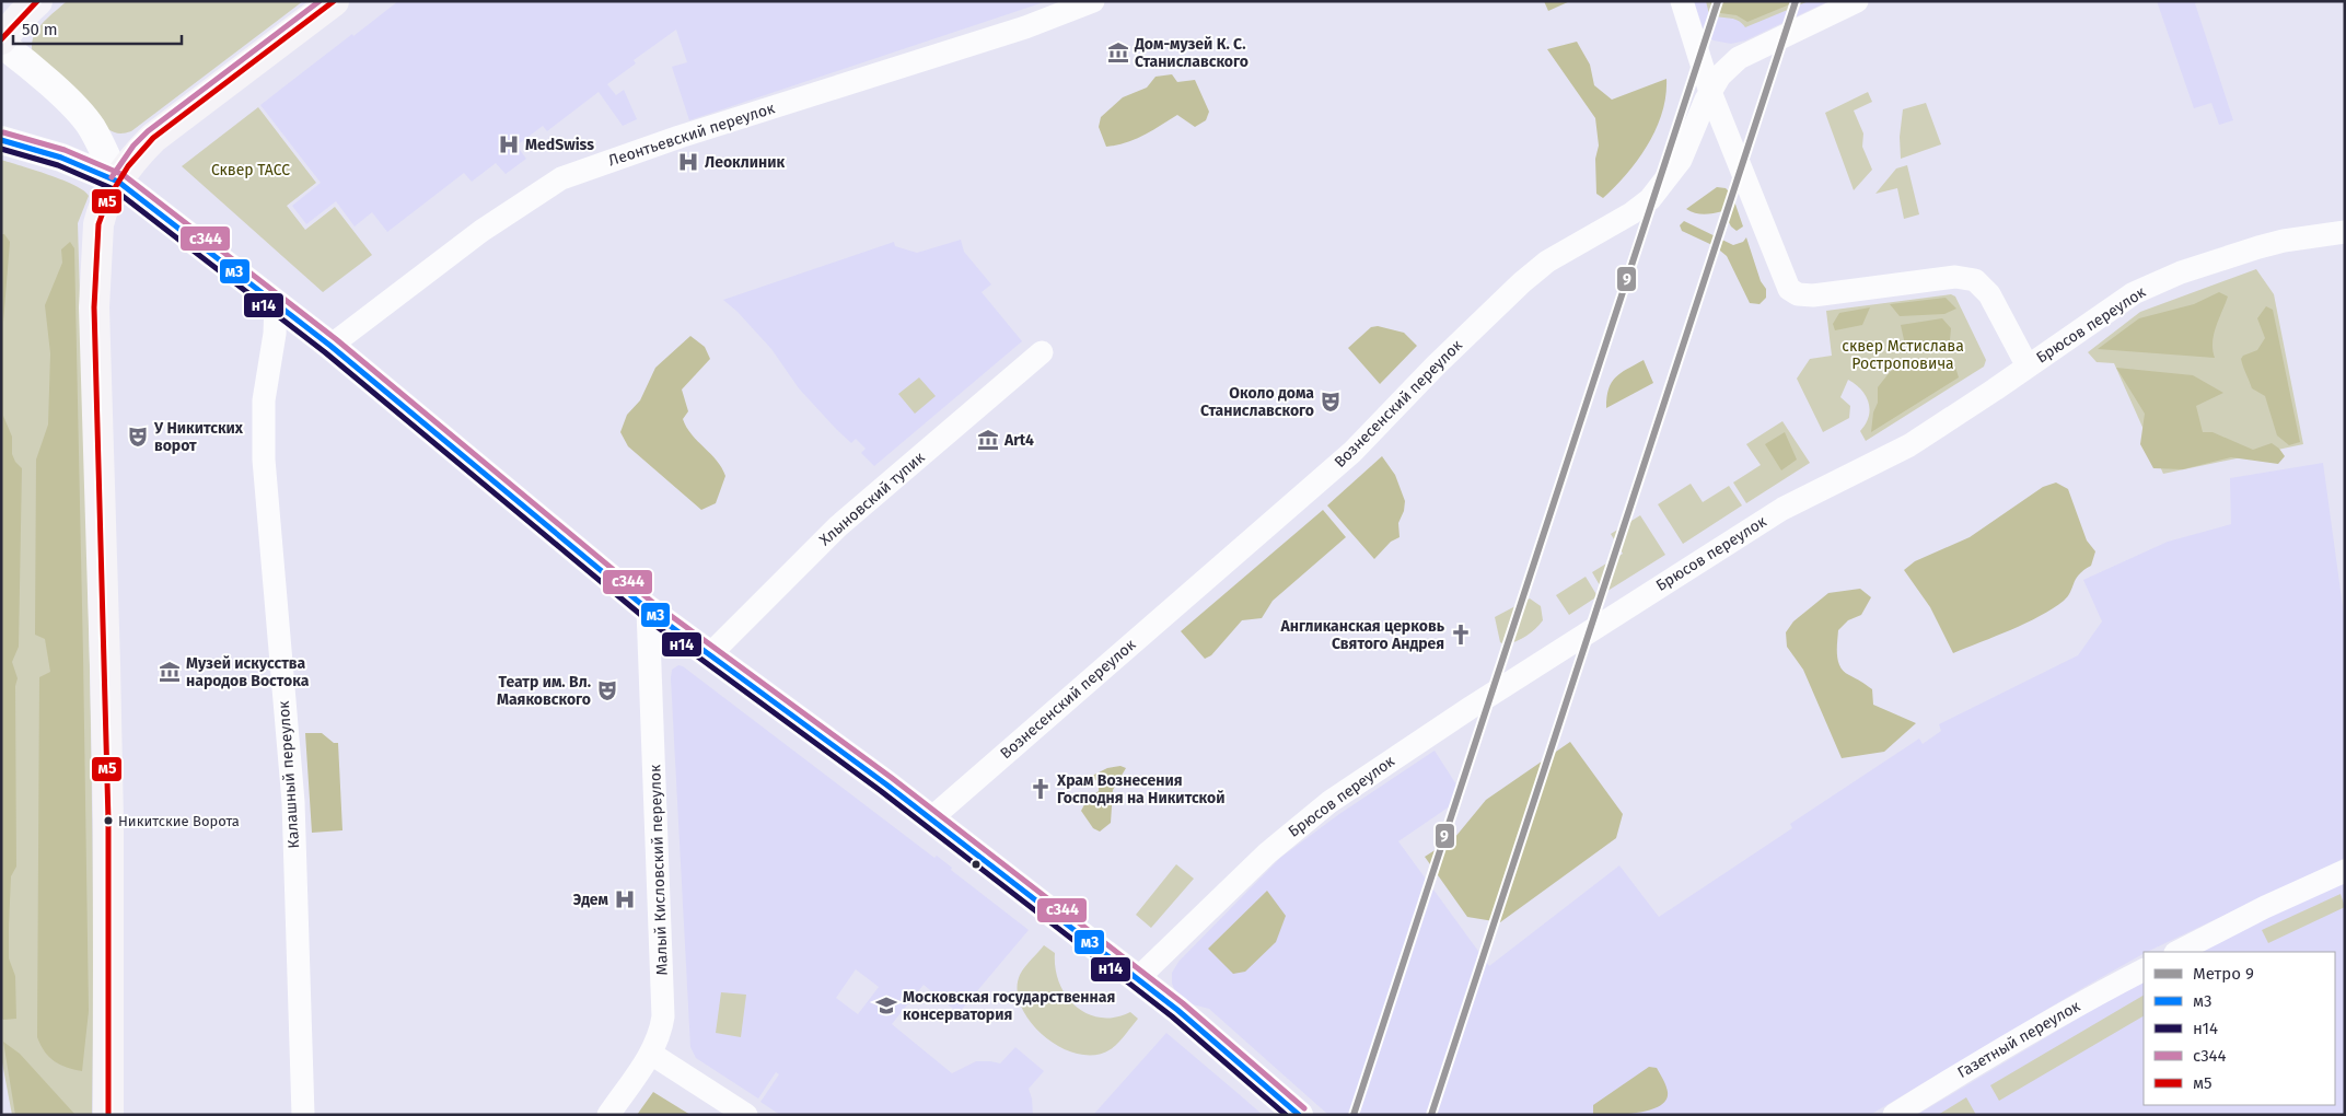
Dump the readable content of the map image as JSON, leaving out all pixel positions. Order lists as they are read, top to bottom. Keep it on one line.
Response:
{"streets":{"street":["Леонтьевский переулок","Брюсов переулок","Вознесенский переулок","Хлыновский тупик","Калашный переулок","Малый Кисловский переулок","Газетный переулок"]},"parks":["Сквер ТАСС","сквер Мстислава Ростроповича"],"places":{"museum":["Дом-музей К. С. Станиславского","Art4","Музей искусства народов Востока"],"hospital":["MedSwiss","Леоклиник","Эдем"],"theatre":["Около дома Станиславского","У Никитских ворот","Театр им. Вл. Маяковского"],"church":["Англиканская церковь Святого Андрея","Храм Вознесения Господня на Никитской"],"other":["Никитские Ворота"],"school or university":["Московская государственная консерватория"]},"lines":["metro line 9","transit line с344","transit line м5","transit line м3","transit line н14"],"legend":["Метро 9","м3","н14","с344","м5"],"scale_bar":"50 m"}
